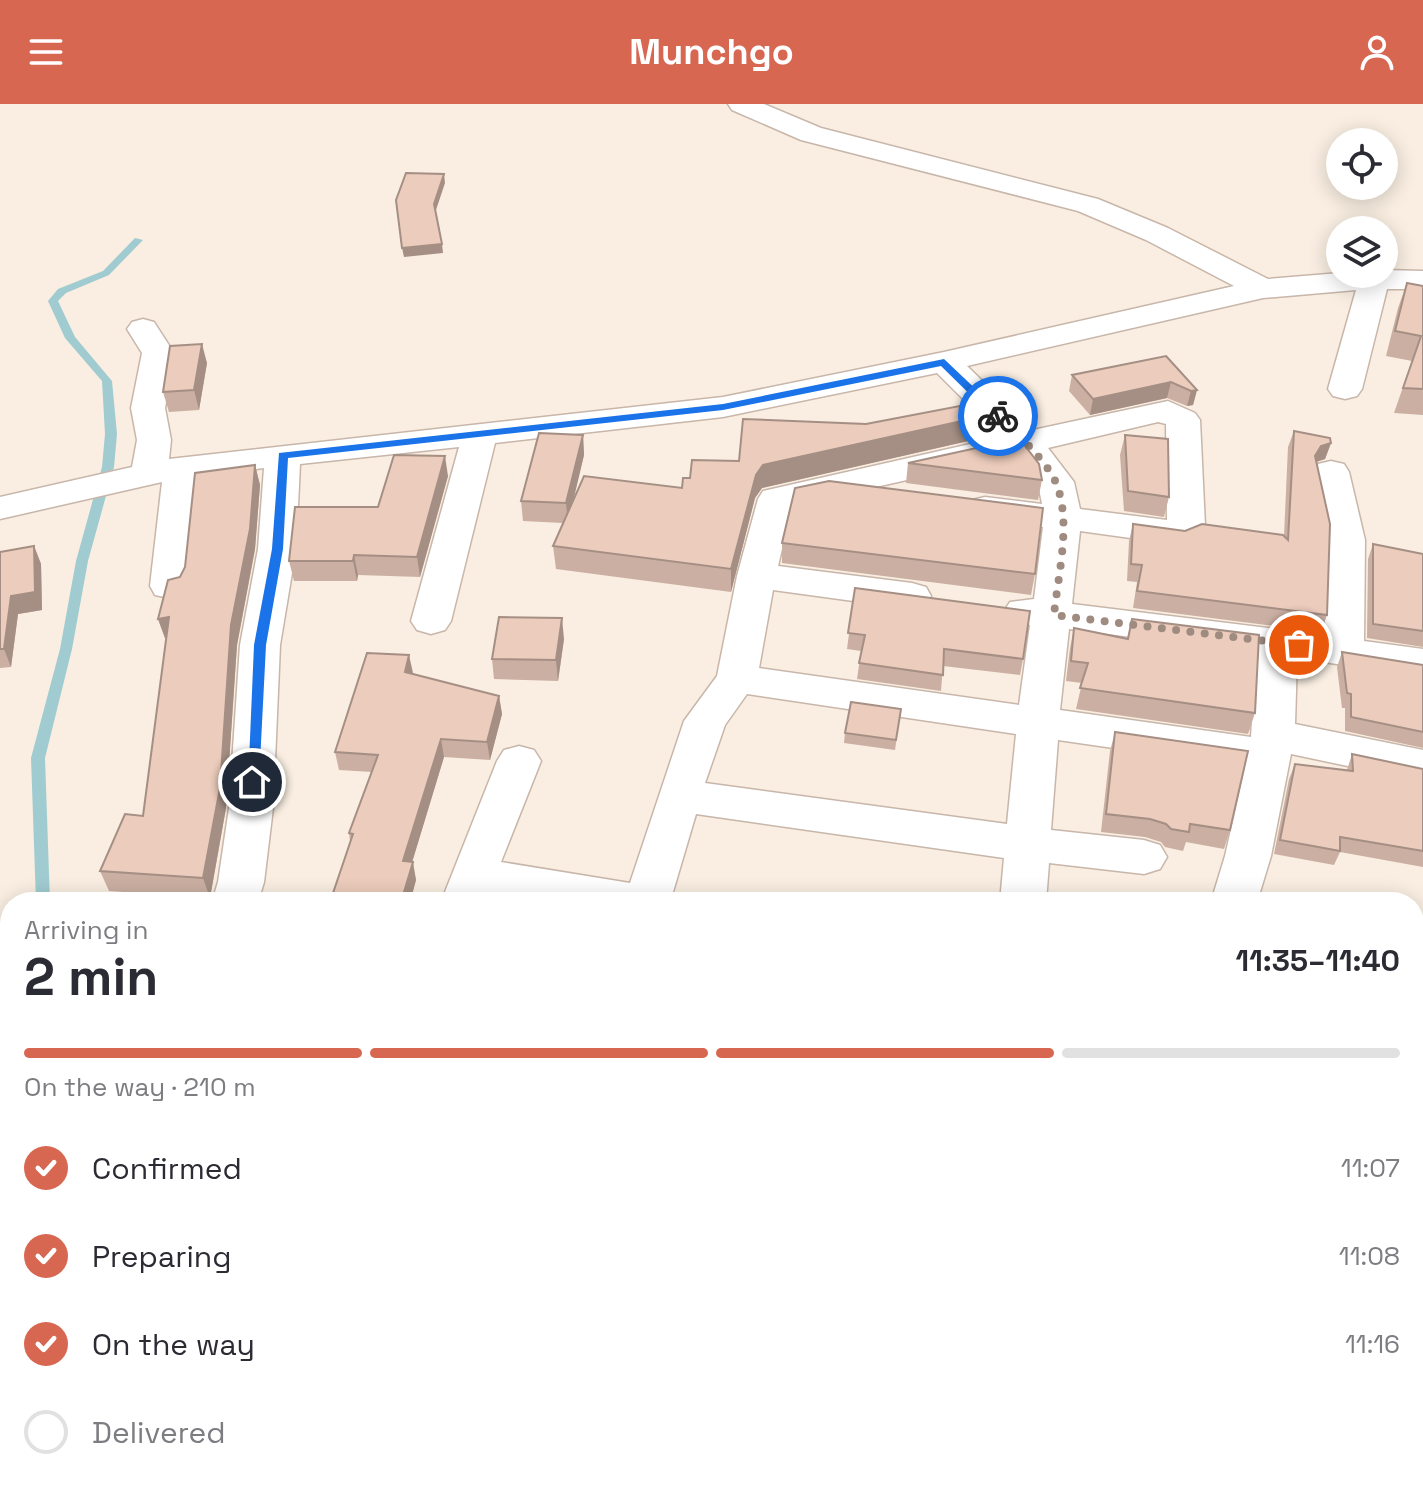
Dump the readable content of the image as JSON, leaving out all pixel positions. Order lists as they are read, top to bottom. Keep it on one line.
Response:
{"page":{"header":"Munchgo","heading":["2 min","Arriving in","11:35–11:40"],"bar":"On the way · 210 m","list":[["Confirmed","11:07"],["Preparing","11:08"],["On the way","11:16"],"Delivered"]}}
